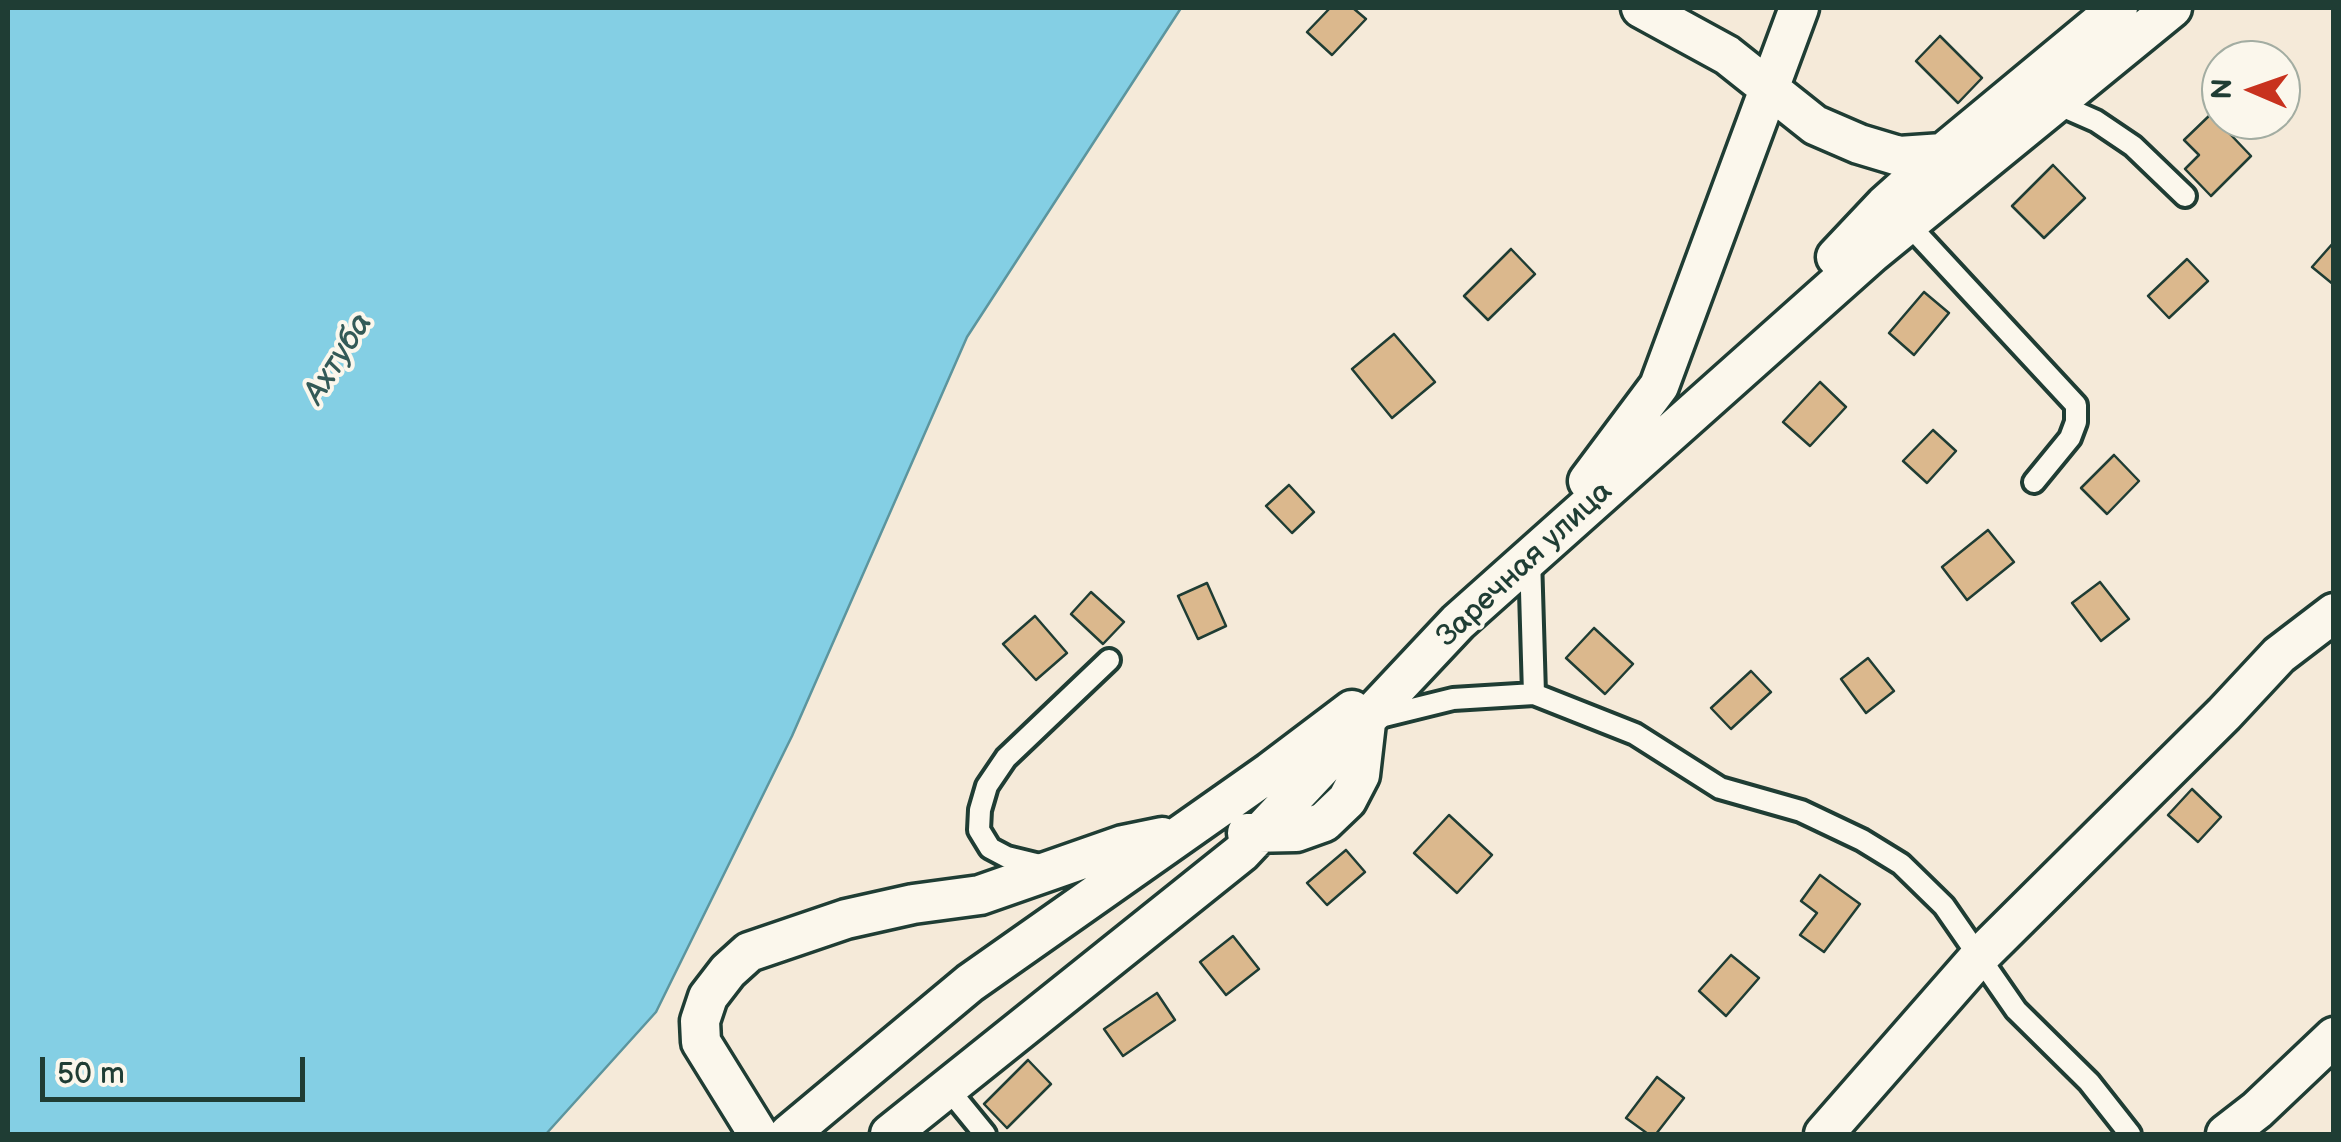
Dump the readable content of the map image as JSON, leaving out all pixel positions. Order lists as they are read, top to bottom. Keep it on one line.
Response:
{"streets":{"street":["Заречная улица"]},"water":["Ахтуба"],"scale_bar":"50 m","north":"left"}
